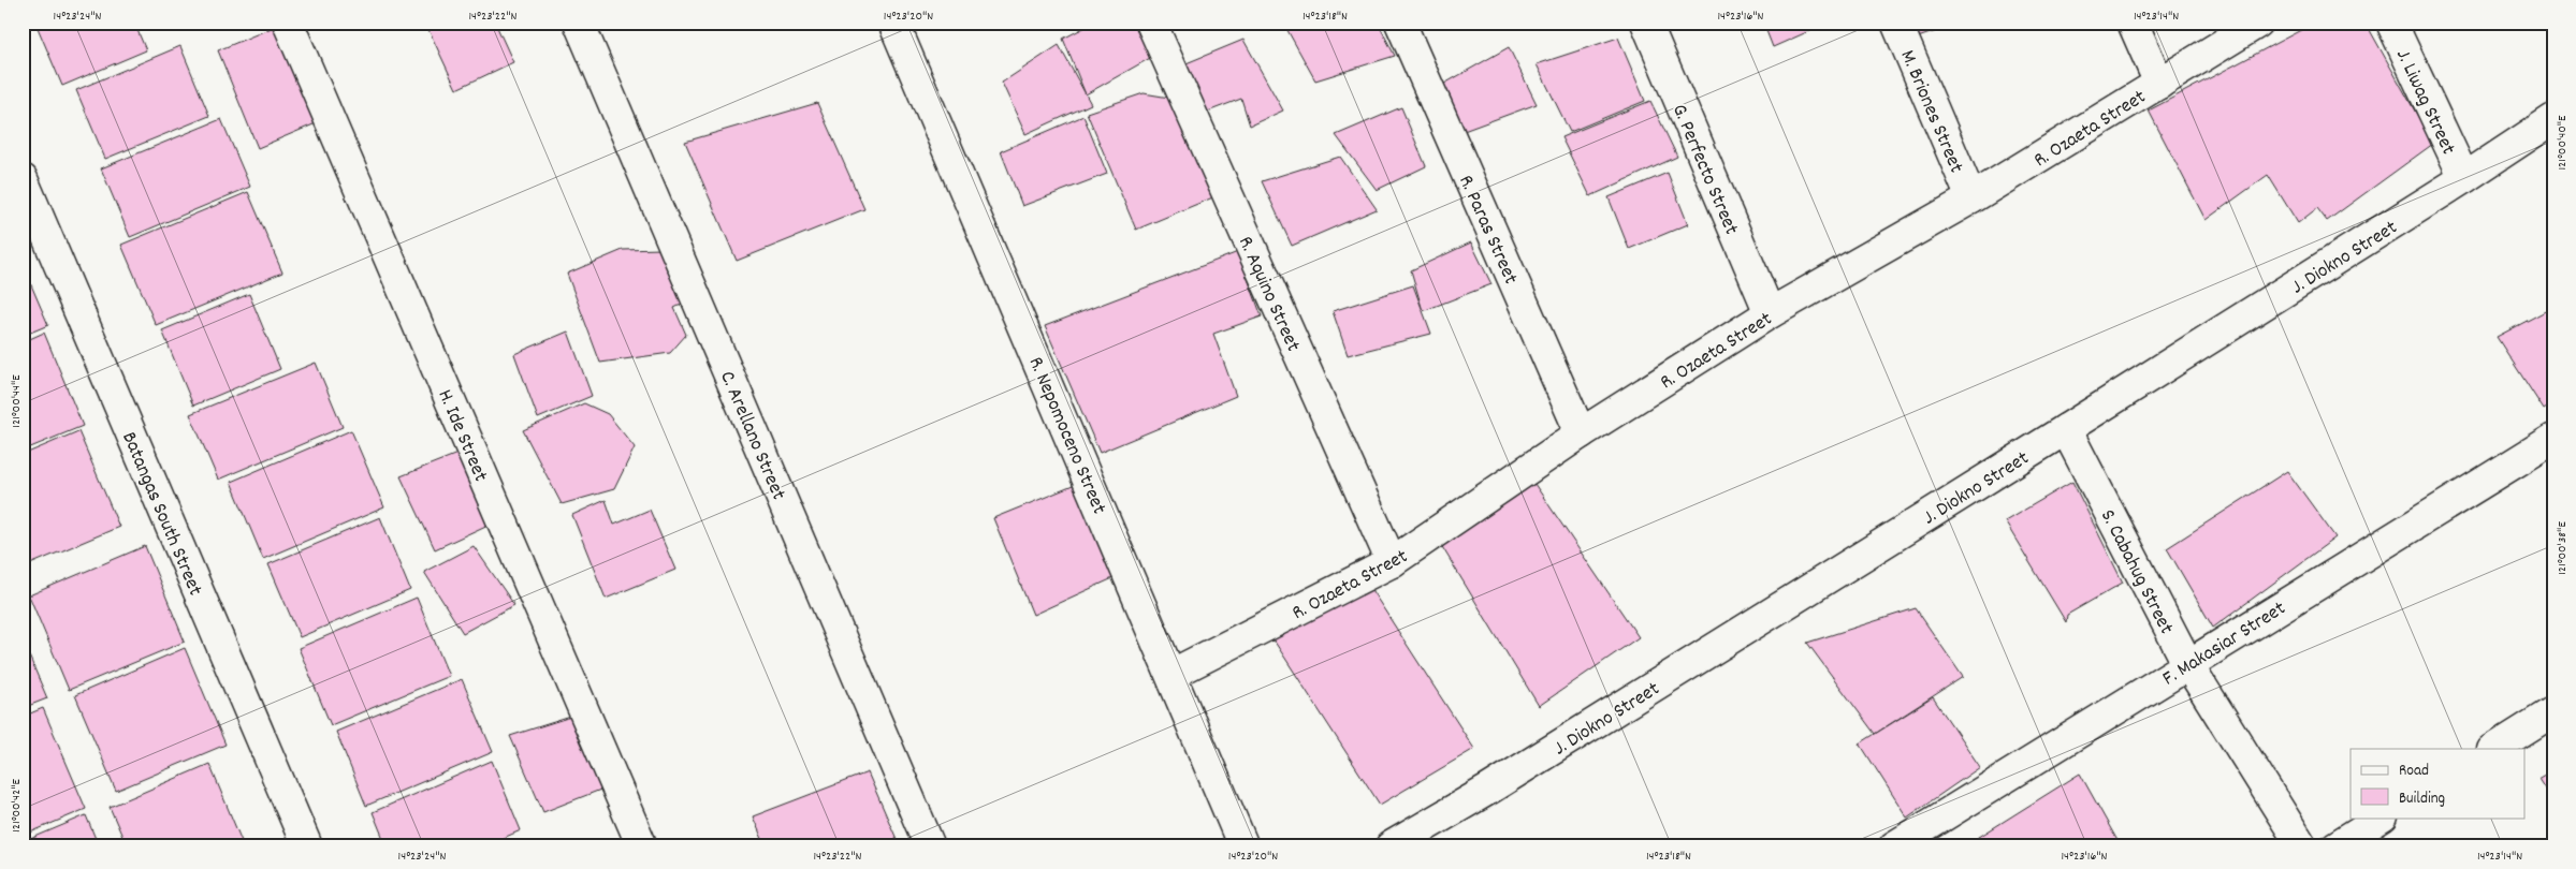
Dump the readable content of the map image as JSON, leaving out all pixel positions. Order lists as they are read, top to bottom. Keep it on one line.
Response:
{"streets":{"street":["J. Liwag Street","M. Briones Street","R. Ozaeta Street","G. Perfecto Street","R. Paras Street","J. Diokno Street","R. Aquino Street","H. Ide Street","C. Arellano Street","R. Nepomoceno Street","Batangas South Street","S. Cabahug Street","F. Makasiar Street"]},"crossings":[["J. Liwag Street","J. Diokno Street"],["M. Briones Street","R. Ozaeta Street"],["R. Ozaeta Street","G. Perfecto Street"],["R. Ozaeta Street","R. Paras Street"],["R. Ozaeta Street","R. Aquino Street"],["R. Ozaeta Street","R. Nepomoceno Street"],["J. Diokno Street","S. Cabahug Street"],["S. Cabahug Street","F. Makasiar Street"]],"legend":["Road","Building"],"coordinates":["14°23'24\"N","14°23'22\"N","14°23'20\"N","14°23'18\"N","14°23'16\"N","14°23'14\"N","121°00'40\"E","121°00'44\"E","121°00'38\"E","121°00'42\"E"]}
